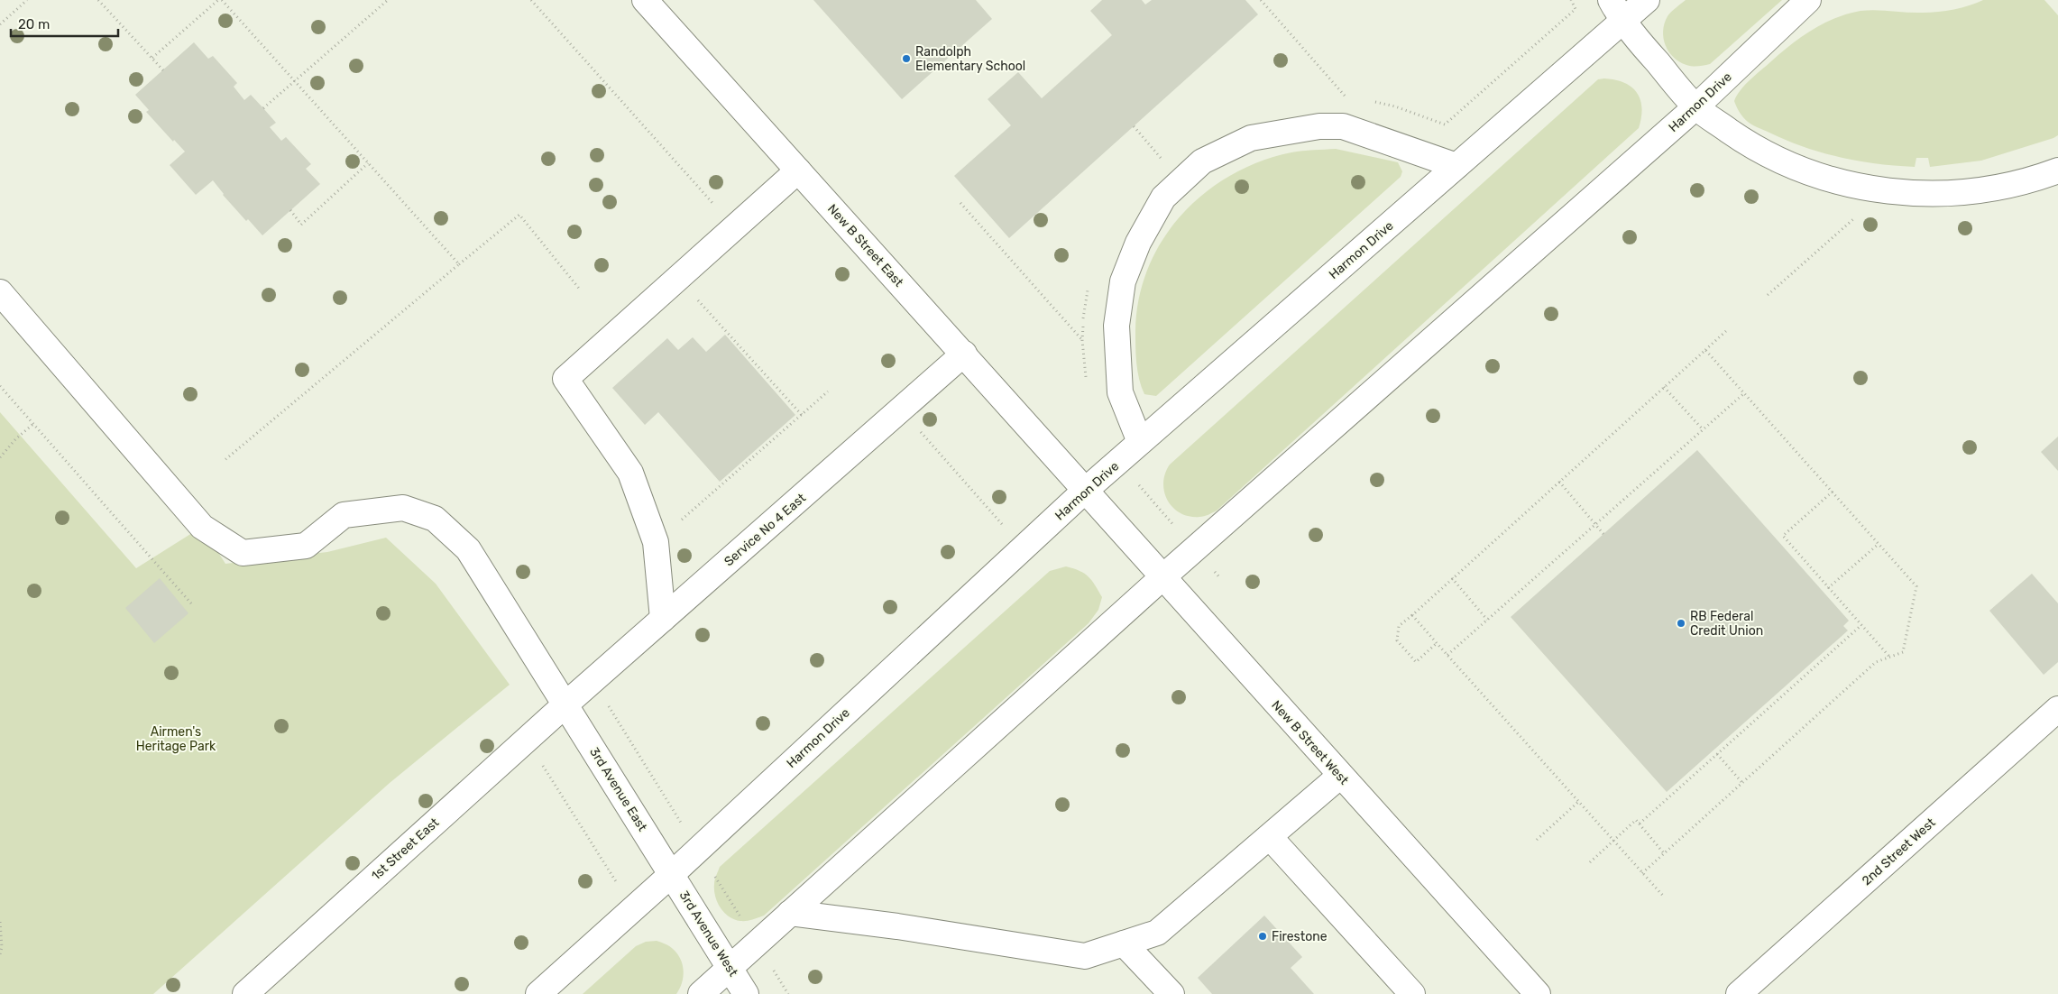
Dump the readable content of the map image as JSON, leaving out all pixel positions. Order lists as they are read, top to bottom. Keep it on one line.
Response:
{"streets":{"street":["Harmon Drive","New B Street East","Service No 4 East","New B Street West","3rd Avenue East","1st Street East","2nd Street West","3rd Avenue West"]},"crossings":[["Harmon Drive","New B Street East"],["Harmon Drive","New B Street West"],["Harmon Drive","3rd Avenue East"],["Harmon Drive","3rd Avenue West"],["New B Street East","Service No 4 East"],["New B Street East","New B Street West"],["Service No 4 East","3rd Avenue East"],["Service No 4 East","1st Street East"],["3rd Avenue East","1st Street East"],["3rd Avenue East","3rd Avenue West"]],"parks":["Airmen's Heritage Park"],"places":["Randolph Elementary School","RB Federal Credit Union","Firestone"],"scale_bar":"20 m"}
